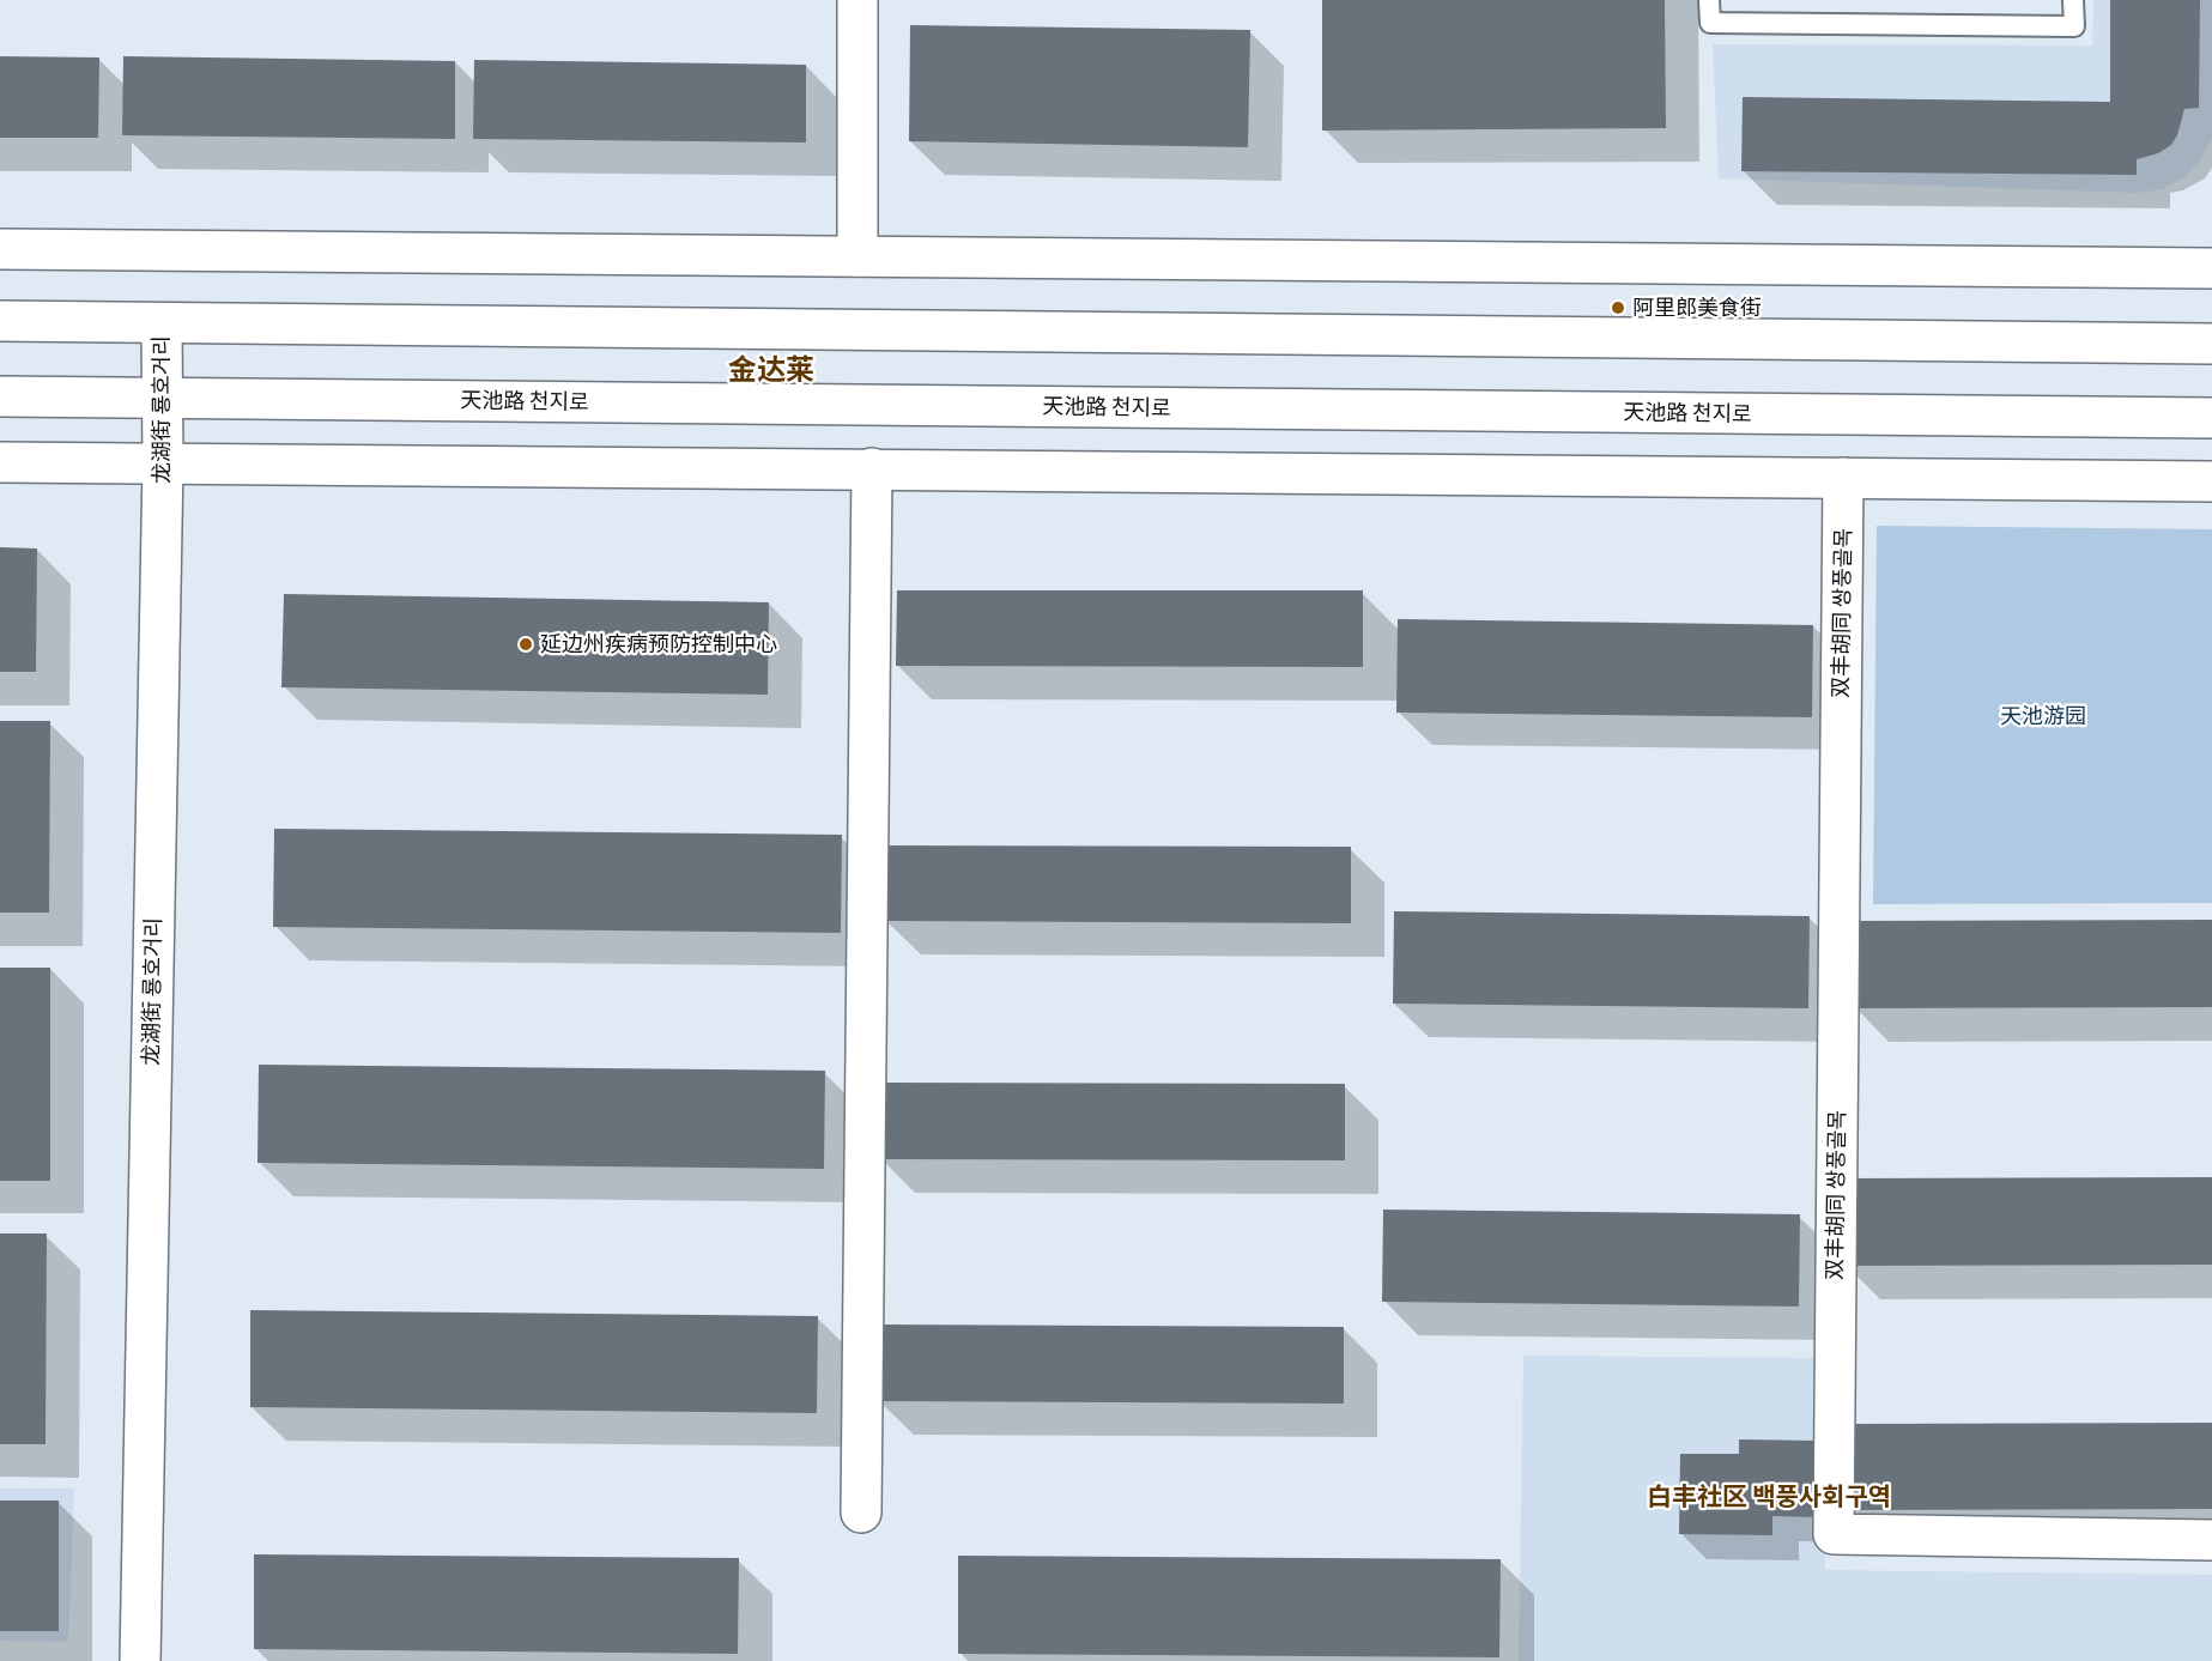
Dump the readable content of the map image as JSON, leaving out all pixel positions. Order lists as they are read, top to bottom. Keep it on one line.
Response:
{"streets":{"street":["天池路 천지로","龙湖街 룡호거리","双丰胡同 쌍풍골목"]},"crossings":[["天池路 천지로","龙湖街 룡호거리"]],"districts":["金达莱","白丰社区 백풍사회구역"],"parks":["天池游园"],"places":["阿里郎美食街","延边州疾病预防控制中心"]}
